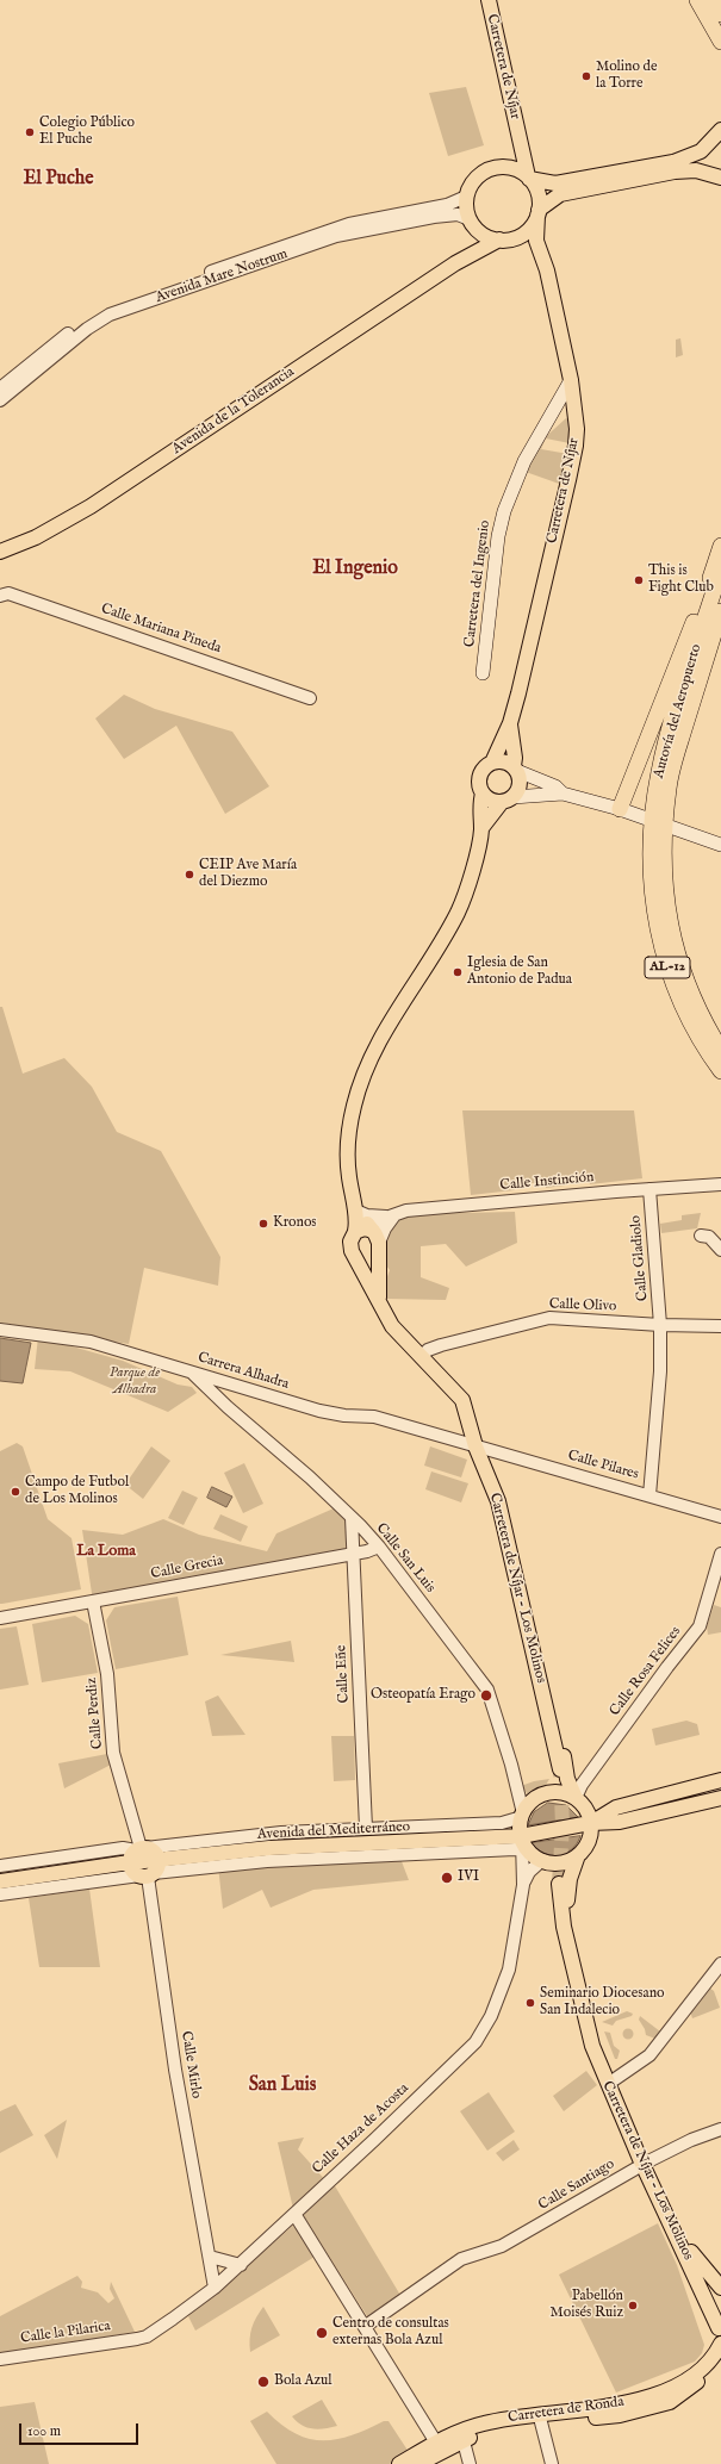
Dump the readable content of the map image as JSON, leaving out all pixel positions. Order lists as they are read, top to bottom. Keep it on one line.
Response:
{"streets":{"highway":["Autovía del Aeropuerto","AL-12"],"main road":["Carretera de Níjar","Avenida de la Tolerancia","Carretera del Ingenio","Carretera de Níjar - Los Molinos","Avenida del Mediterráneo","Carretera de Ronda"],"street":["Avenida Mare Nostrum","Calle Mariana Pineda","Calle Instinción","Calle Gladiolo","Calle Olivo","Carrera Alhadra","Calle Pilares","Calle San Luis","Calle Grecia","Calle Rosa Felices","Calle Eñe","Calle Perdiz","Calle Mirlo","Calle Haza de Acosta","Calle Santiago","Calle la Pilarica"]},"crossings":[["Carretera de Níjar","Avenida Mare Nostrum"],["Carretera de Níjar","Avenida de la Tolerancia"],["Carretera de Níjar","Carretera del Ingenio"],["Avenida Mare Nostrum","Avenida de la Tolerancia"],["Calle Instinción","Calle Gladiolo"],["Calle Gladiolo","Calle Olivo"],["Calle Gladiolo","Calle Pilares"],["Calle Olivo","Carretera de Níjar - Los Molinos"],["Carrera Alhadra","Calle Pilares"],["Carrera Alhadra","Calle San Luis"],["Carrera Alhadra","Carretera de Níjar - Los Molinos"],["Calle Pilares","Carretera de Níjar - Los Molinos"],["Calle San Luis","Calle Grecia"],["Calle San Luis","Calle Eñe"],["Calle San Luis","Avenida del Mediterráneo"],["Calle Grecia","Calle Eñe"],["Calle Grecia","Calle Perdiz"],["Carretera de Níjar - Los Molinos","Calle Santiago"],["Calle Eñe","Avenida del Mediterráneo"],["Calle Perdiz","Avenida del Mediterráneo"],["Avenida del Mediterráneo","Calle Mirlo"],["Avenida del Mediterráneo","Calle Haza de Acosta"],["Calle Mirlo","Calle Haza de Acosta"],["Calle Haza de Acosta","Calle la Pilarica"]],"districts":["El Puche","El Ingenio","La Loma","San Luis"],"parks":["Parque de Alhadra"],"places":["Molino de la Torre","Colegio Público El Puche","This is Fight Club","CEIP Ave María del Diezmo","Iglesia de San Antonio de Padua","Kronos","Campo de Futbol de Los Molinos","Osteopatía Erago","IVI","Seminario Diocesano San Indalecio","Pabellón Moisés Ruiz","Centro de consultas externas Bola Azul","Bola Azul"],"scale_bar":"100 m"}
